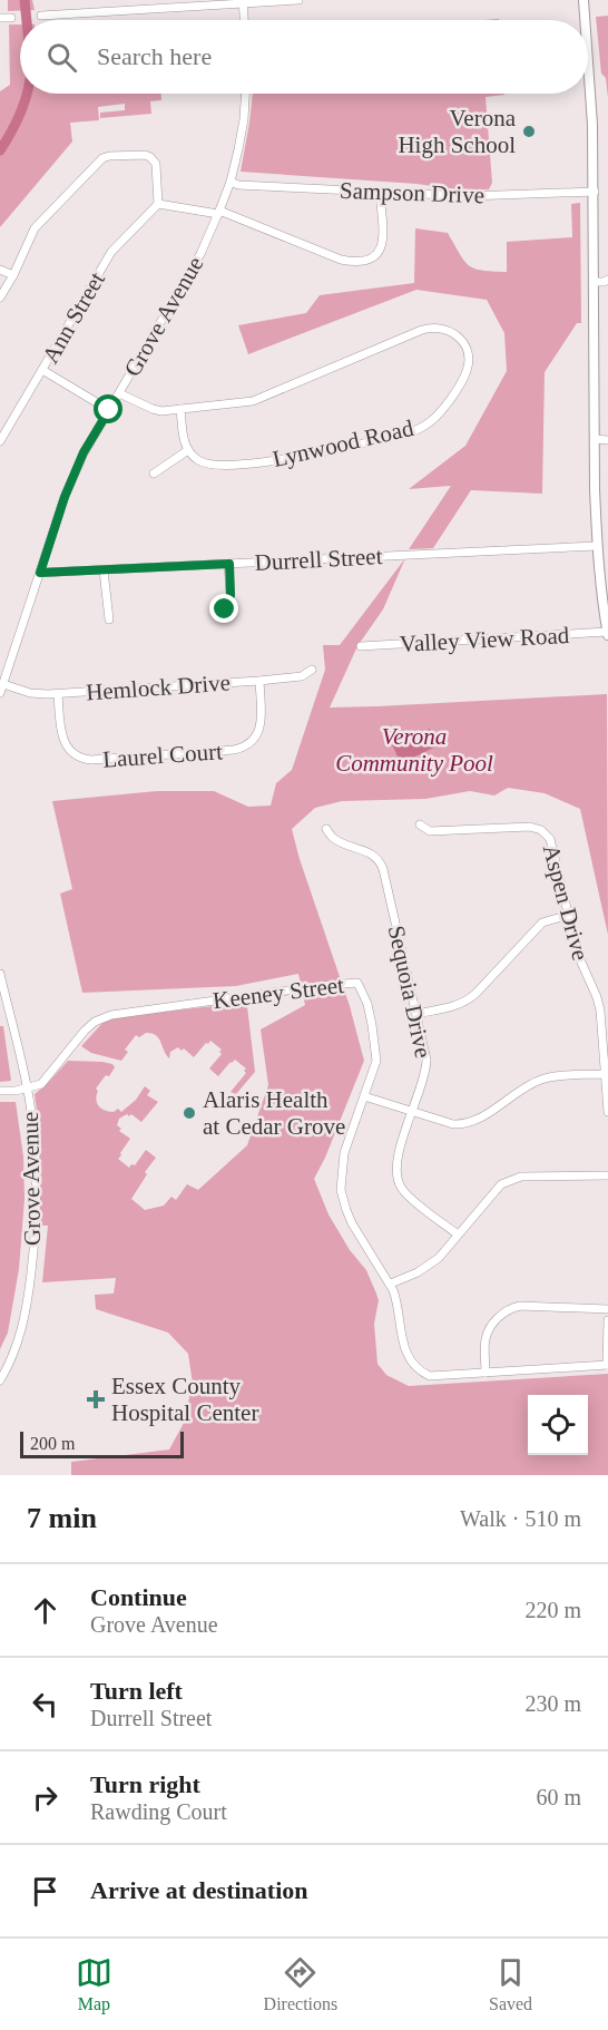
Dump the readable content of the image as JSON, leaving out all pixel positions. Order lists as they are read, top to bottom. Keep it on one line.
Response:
{"streets":{"street":["Sampson Drive","Grove Avenue","Ann Street","Lynwood Road","Durrell Street","Valley View Road","Hemlock Drive","Laurel Court","Aspen Drive","Sequoia Drive","Keeney Street"]},"crossings":[["Sampson Drive","Grove Avenue"],["Grove Avenue","Lynwood Road"],["Grove Avenue","Durrell Street"],["Grove Avenue","Hemlock Drive"],["Grove Avenue","Keeney Street"],["Hemlock Drive","Laurel Court"]],"parks":["Verona Community Pool"],"places":{"other":["Verona High School","Alaris Health at Cedar Grove"],"health":["Essex County Hospital Center"]},"scale_bar":"200 m","page":{"search":"Search here","scale":"200 m","heading":["7 min","Walk · 510 m"],"list":[["Continue","Grove Avenue","220 m"],["Turn left","Durrell Street","230 m"],["Turn right","Rawding Court","60 m"],"Arrive at destination"],"nav":["Map","Directions","Saved"]}}
